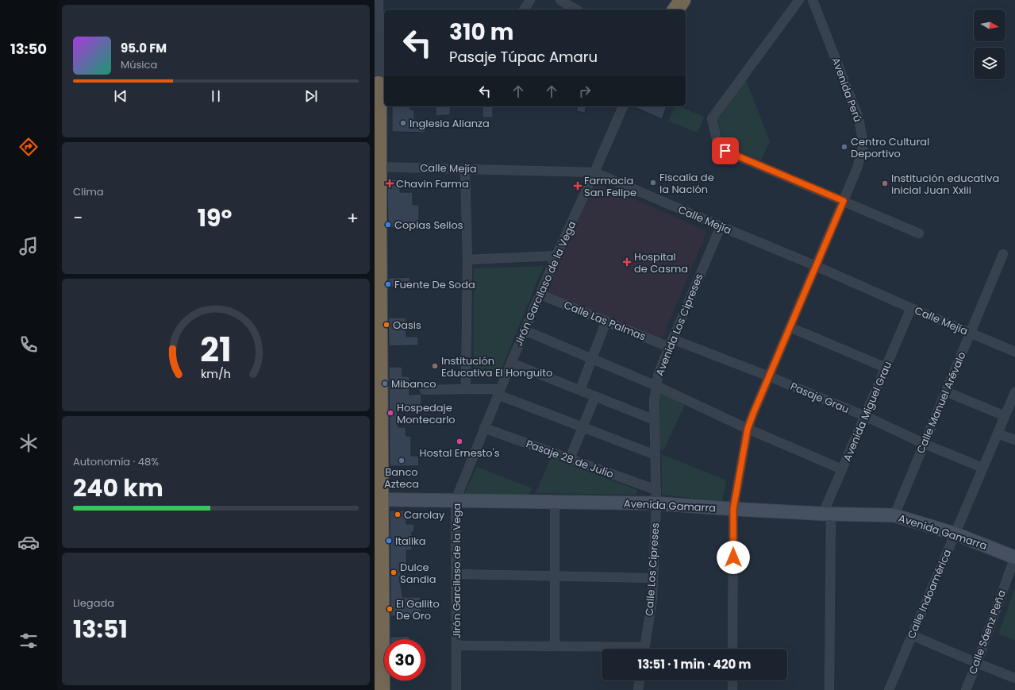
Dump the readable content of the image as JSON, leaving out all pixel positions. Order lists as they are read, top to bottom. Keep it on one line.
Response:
{"streets":{"street":["Avenida Perú","Calle Mejía","Jirón Garcilaso de la Vega","Calle Las Palmas","Avenida Los Cipreses","Pasaje Grau","Calle Manuel Arévalo","Avenida Miguel Grau","Pasaje 28 de Julio","Avenida Gamarra","Calle Los Cipreses","Calle Indoamérica","Calle Sáenz Peña"]},"crossings":[["Avenida Perú","Calle Mejía"],["Avenida Perú","Pasaje Grau"],["Avenida Perú","Avenida Gamarra"],["Calle Mejía","Jirón Garcilaso de la Vega"],["Calle Mejía","Avenida Los Cipreses"],["Calle Mejía","Calle Manuel Arévalo"],["Calle Mejía","Avenida Miguel Grau"],["Jirón Garcilaso de la Vega","Calle Las Palmas"],["Jirón Garcilaso de la Vega","Pasaje 28 de Julio"],["Jirón Garcilaso de la Vega","Avenida Gamarra"],["Calle Las Palmas","Avenida Los Cipreses"],["Calle Las Palmas","Pasaje Grau"],["Avenida Los Cipreses","Pasaje Grau"],["Avenida Los Cipreses","Pasaje 28 de Julio"],["Avenida Los Cipreses","Avenida Gamarra"],["Avenida Los Cipreses","Calle Los Cipreses"],["Pasaje Grau","Calle Manuel Arévalo"],["Pasaje Grau","Avenida Miguel Grau"],["Pasaje Grau","Calle Indoamérica"],["Calle Manuel Arévalo","Avenida Gamarra"],["Avenida Miguel Grau","Avenida Gamarra"],["Avenida Gamarra","Calle Los Cipreses"],["Avenida Gamarra","Calle Indoamérica"],["Avenida Gamarra","Calle Sáenz Peña"]],"places":{"other":["Inglesia Alianza","Centro Cultural Deportivo","Fiscalía de la Nación","Institución educativa inicial Juan Xxiii","Copias Sellos","Fuente De Soda","Oasis","Institución Educativa El Honguito","Mibanco","Hospedaje Montecarlo","Hostal Ernesto's","Banco Azteca","Carolay","Italika","Dulce Sandia","El Gallito De Oro"],"health":["Chavin Farma","Farmacia San Felipe","Hospital de Casma"]},"north":"right","page":{"tabs":"13:50","turn":["310 m","Pasaje Túpac Amaru"],"song":["95.0 FM","Música"],"tile":["Clima",["Autonomía · 48%","240 km"],["Llegada","13:51"]],"heat":["−","19°","+"],"limit":"30","trip":"13:51 · 1 min · 420 m","gauge":["21","km/h"]}}
